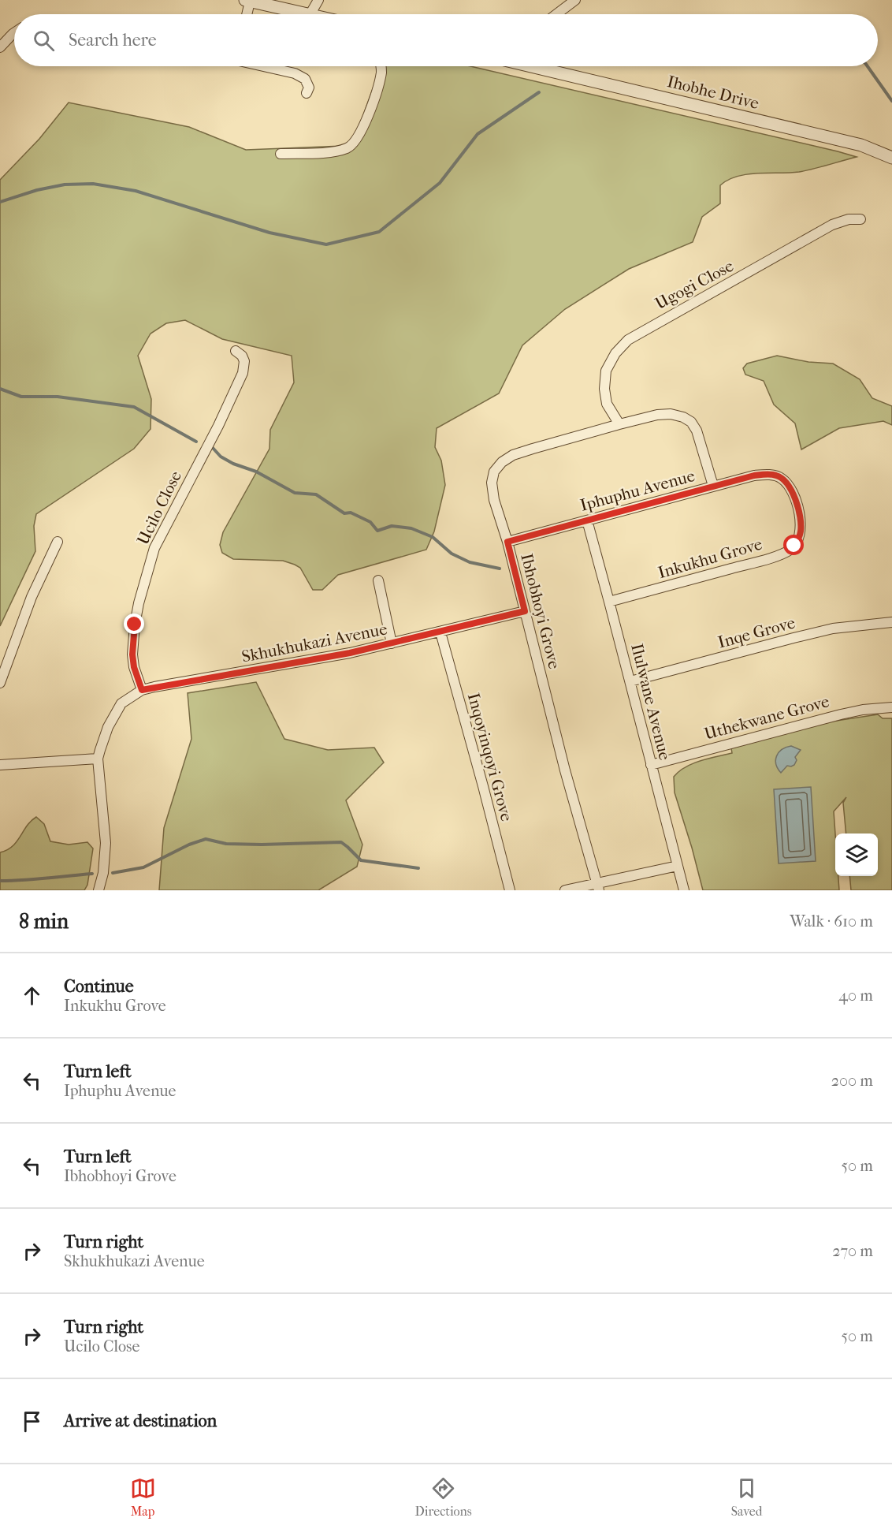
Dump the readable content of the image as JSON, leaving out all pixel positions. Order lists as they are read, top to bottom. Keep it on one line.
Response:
{"streets":{"street":["Ihobhe Drive","Ugogi Close","Iphuphu Avenue","Ucilo Close","Inkukhu Grove","Ibhobhoyi Grove","Inqe Grove","Skhukhukazi Avenue","Ilulwane Avenue","Uthekwane Grove","Inqoyinqoyi Grove"]},"crossings":[["Ugogi Close","Ibhobhoyi Grove"],["Iphuphu Avenue","Inkukhu Grove"],["Iphuphu Avenue","Ibhobhoyi Grove"],["Iphuphu Avenue","Ilulwane Avenue"],["Ucilo Close","Skhukhukazi Avenue"],["Inkukhu Grove","Ilulwane Avenue"],["Ibhobhoyi Grove","Skhukhukazi Avenue"],["Inqe Grove","Ilulwane Avenue"],["Skhukhukazi Avenue","Inqoyinqoyi Grove"],["Ilulwane Avenue","Uthekwane Grove"]],"page":{"search":"Search here","heading":["8 min","Walk · 610 m"],"list":[["Continue","Inkukhu Grove","40 m"],["Turn left","Iphuphu Avenue","200 m"],["Turn left","Ibhobhoyi Grove","50 m"],["Turn right","Skhukhukazi Avenue","270 m"],["Turn right","Ucilo Close","50 m"],"Arrive at destination"],"nav":["Map","Directions","Saved"]}}
